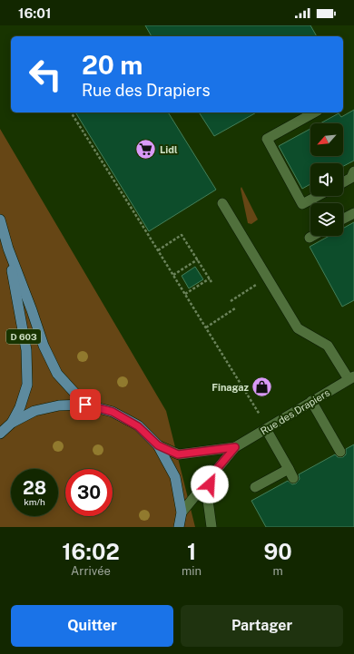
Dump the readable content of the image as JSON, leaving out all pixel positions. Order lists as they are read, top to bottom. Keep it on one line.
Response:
{"streets":{"main road":["D 603"],"street":["Rue des Drapiers"]},"places":{"supermarket":["Lidl"],"shop":["Finagaz"]},"north":"bottom left","page":{"status":"16:01","turn":["20 m","Rue des Drapiers"],"speed":"28 km/h","limit":"30","eta":["16:02","Arrivée","1","min","90","m"],"buttons":["Quitter","Partager"]}}
